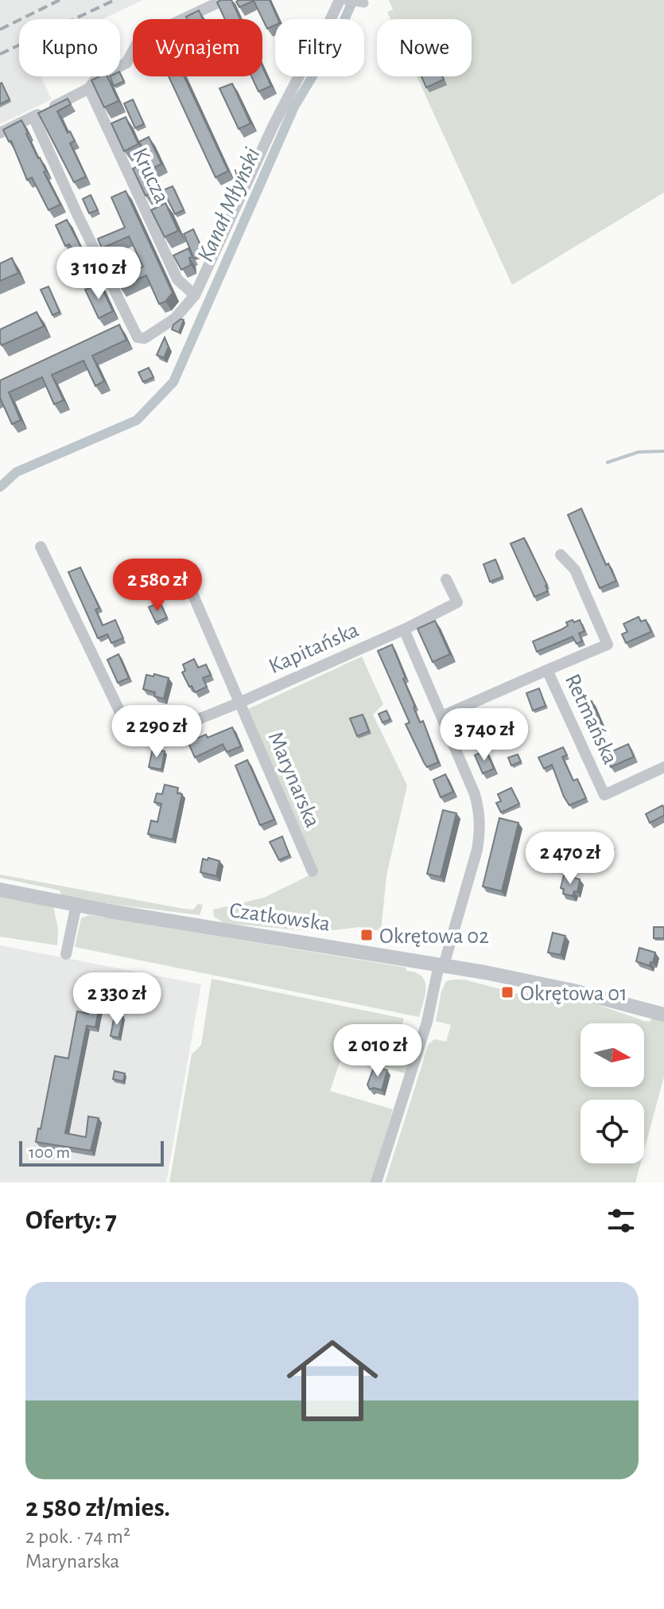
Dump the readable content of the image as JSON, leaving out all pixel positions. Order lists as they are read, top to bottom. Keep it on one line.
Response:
{"streets":{"street":["Krucza","Kapitańska","Retmańska","Marynarska","Czatkowska"]},"crossings":[["Kapitańska","Marynarska"]],"water":["Kanał Młyński"],"places":{"transit":["Okrętowa 02","Okrętowa 01"]},"scale_bar":"100 m","north":"right","page":{"chip":["Kupno","Wynajem","Filtry","Nowe"],"price":["3 110 zł","2 580 zł","2 290 zł","3 740 zł","2 470 zł","2 330 zł","2 010 zł"],"scale":"100 m","heading":"Oferty: 7","list":[{"name":"2 580 zł/mies.","note":"2 pok. · 74 m² · Marynarska"}]}}
